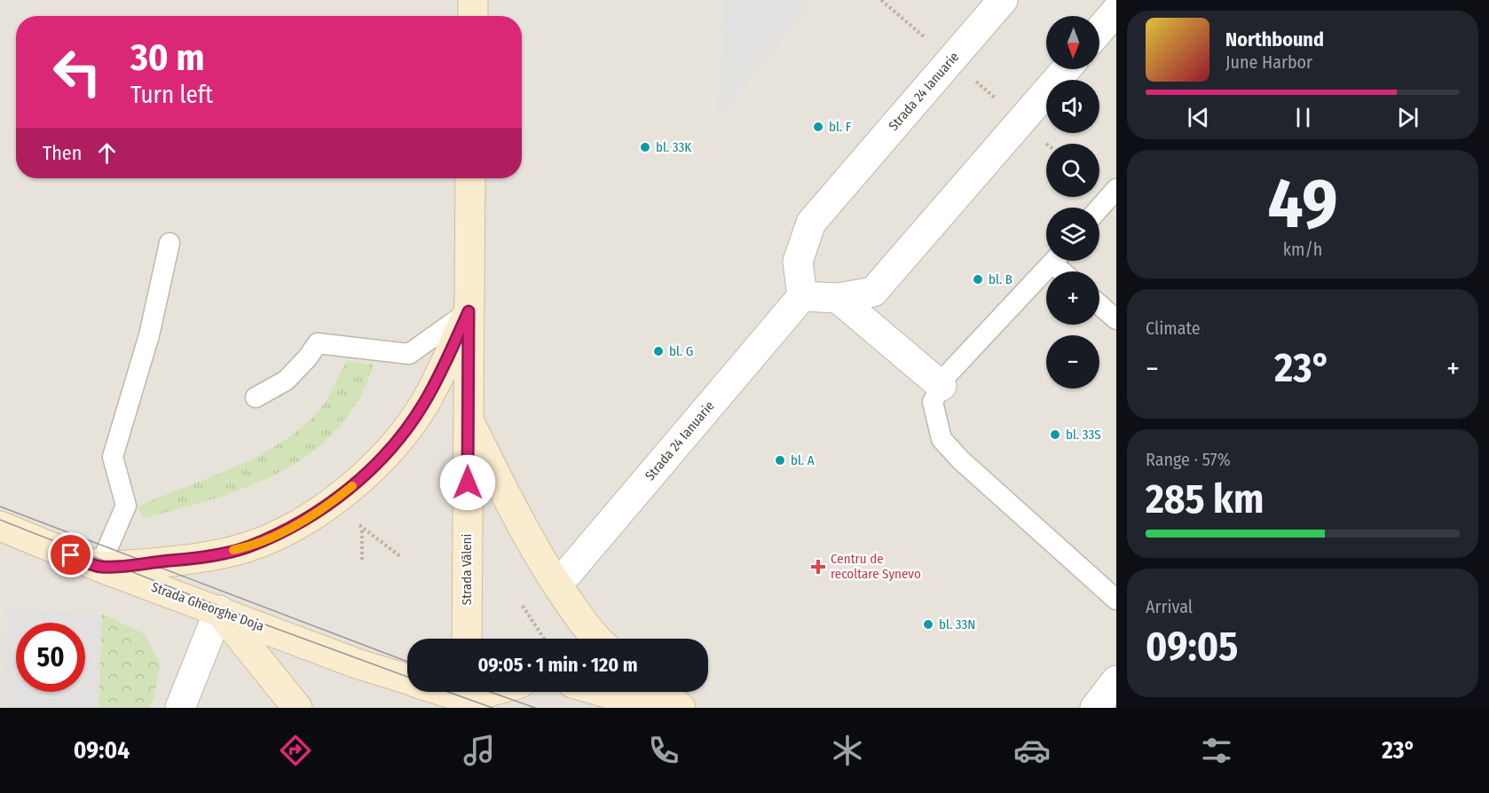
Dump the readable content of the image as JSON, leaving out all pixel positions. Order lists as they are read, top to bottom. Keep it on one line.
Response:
{"streets":{"main road":["Strada Văleni","Strada Gheorghe Doja"],"street":["Strada 24 Ianuarie"]},"places":{"other":["bl. F","bl. 33K","bl. B","bl. G","bl. 33S","bl. A","bl. 33N"],"health":["Centru de recoltare Synevo"]},"north":"bottom","page":{"map_buttons":["+","−"],"turn":["30 m","Turn left"],"song":["Northbound","June Harbor"],"then":"Then","tile":[["49","km/h"],"Climate",["Range · 57%","285 km"],["Arrival","09:05"]],"heat":["−","23°","+"],"limit":"50","trip":"09:05 · 1 min · 120 m","tabs":["09:04","23°"]}}
